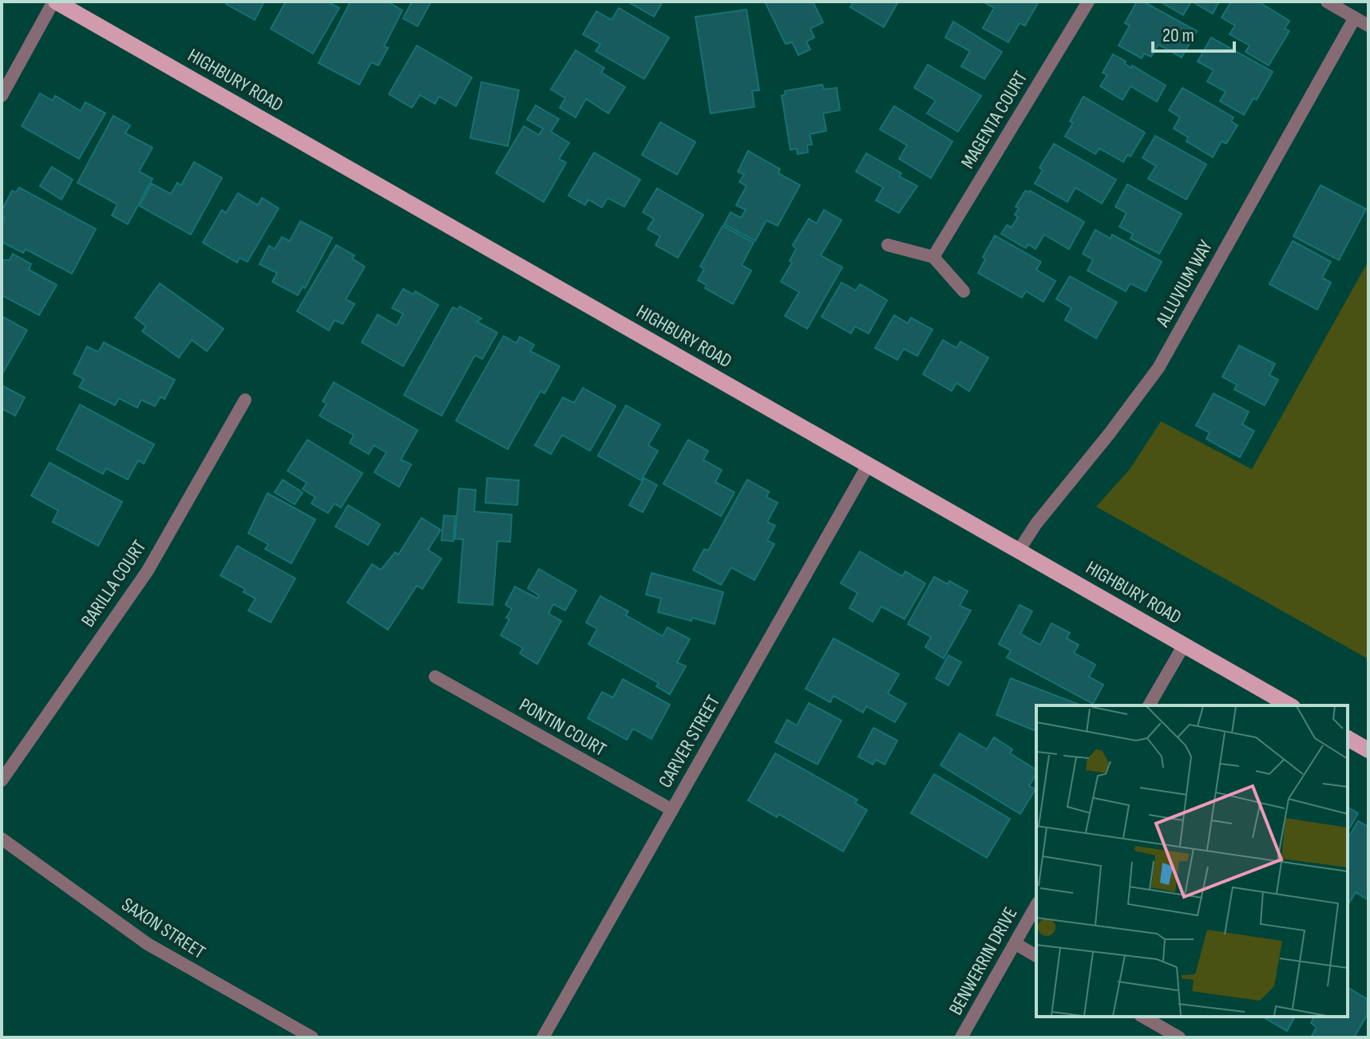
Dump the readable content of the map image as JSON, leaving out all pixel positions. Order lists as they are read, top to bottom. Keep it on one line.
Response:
{"streets":{"main road":["HIGHBURY ROAD"],"street":["MAGENTA COURT","ALLUVIUM WAY","BARILLA COURT","PONTIN COURT","CARVER STREET","SAXON STREET","BENWERRIN DRIVE"]},"crossings":[["HIGHBURY ROAD","ALLUVIUM WAY"],["HIGHBURY ROAD","CARVER STREET"],["PONTIN COURT","CARVER STREET"]],"scale_bar":"20 m"}
